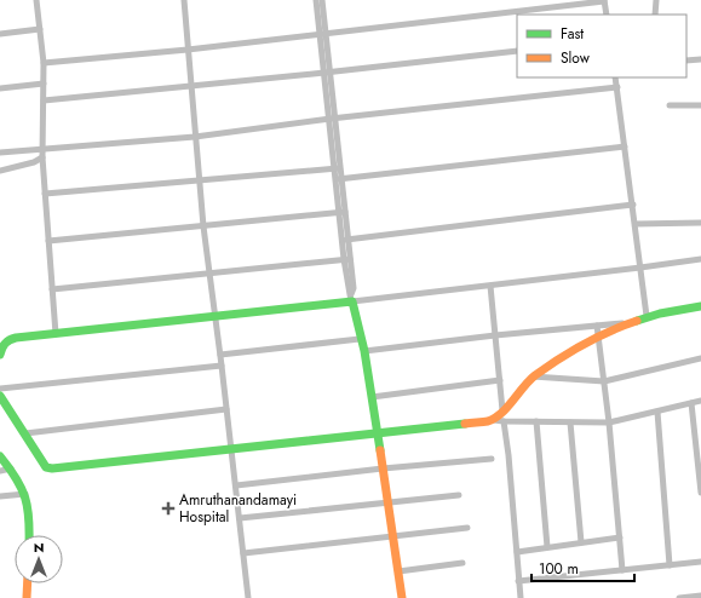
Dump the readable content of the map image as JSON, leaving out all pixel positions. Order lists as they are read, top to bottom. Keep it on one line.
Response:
{"places":{"health":["Amruthanandamayi Hospital"]},"legend":["Fast","Slow"],"scale_bar":"100 m","north":"top"}
